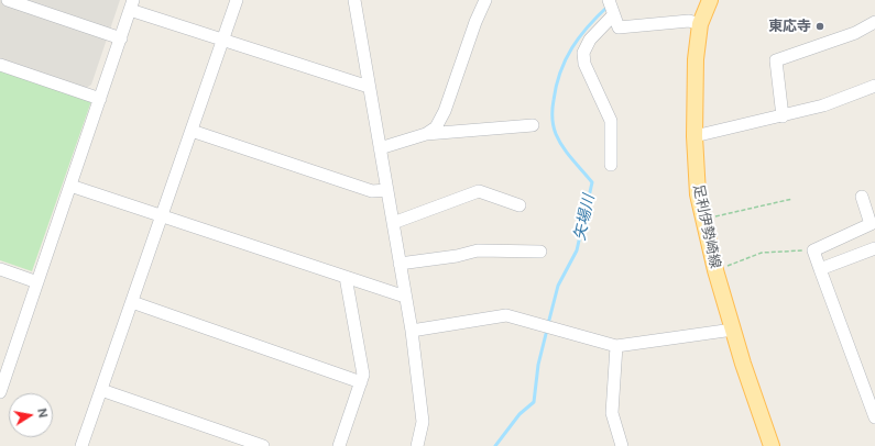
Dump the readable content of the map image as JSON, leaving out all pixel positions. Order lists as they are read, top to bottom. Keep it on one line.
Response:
{"streets":{"main road":["足利伊勢崎線"]},"water":["矢場川"],"places":["東応寺"],"north":"right"}
